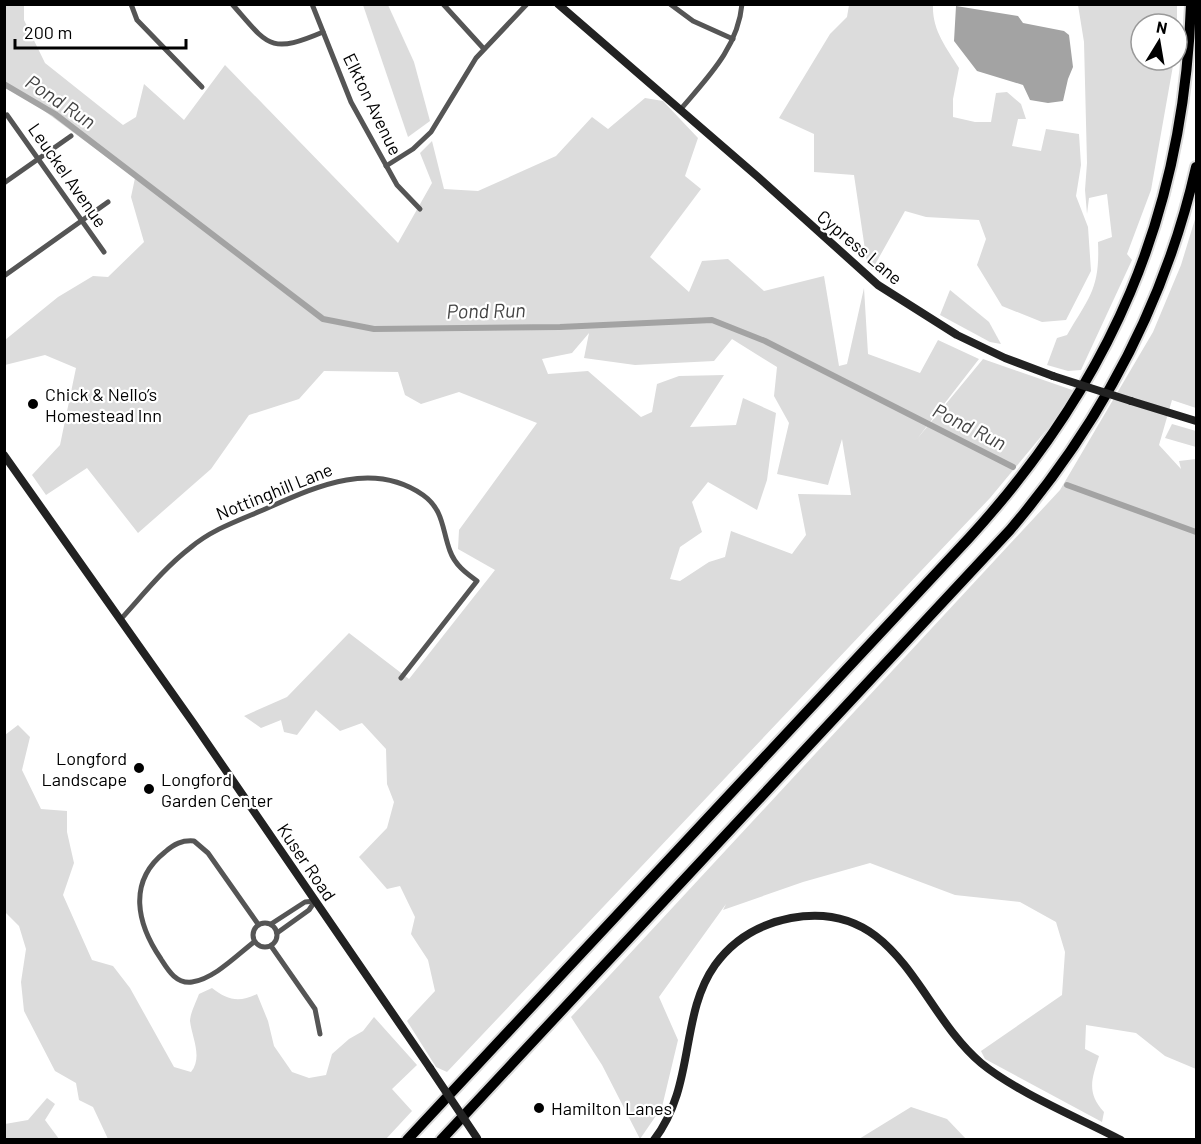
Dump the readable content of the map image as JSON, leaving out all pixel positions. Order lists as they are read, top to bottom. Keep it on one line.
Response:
{"streets":{"street":["Elkton Avenue","Leuckel Avenue","Cypress Lane","Nottinghill Lane","Kuser Road"]},"crossings":[["Nottinghill Lane","Kuser Road"]],"water":["Pond Run"],"places":["Chick & Nello’s Homestead Inn","Longford Landscape","Longford Garden Center","Hamilton Lanes"],"scale_bar":"200 m","north":"top"}
